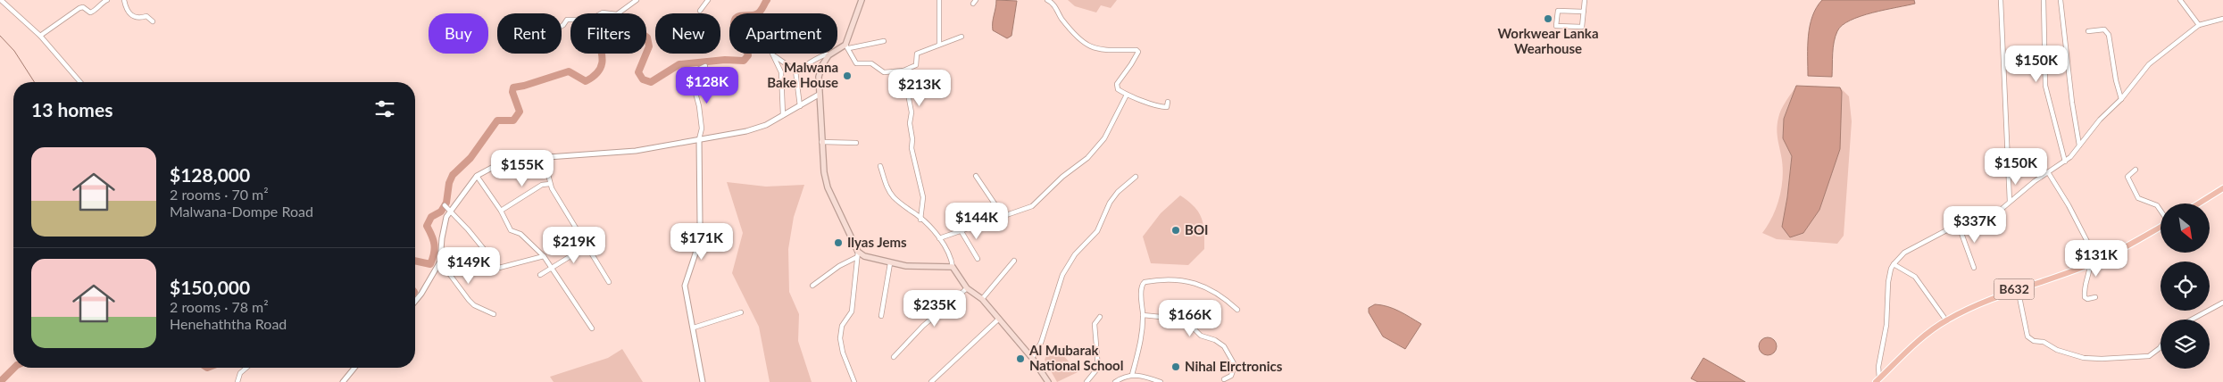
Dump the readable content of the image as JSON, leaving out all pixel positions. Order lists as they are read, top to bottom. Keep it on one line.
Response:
{"streets":{"main road":["B632"]},"places":["Workwear Lanka Wearhouse","Malwana Bake House","BOI","Ilyas Jems","Al Mubarak National School","Nihal Elrctronics"],"north":"bottom right","page":{"chip":["Buy","Rent","Filters","New","Apartment"],"price":["$150K","$128K","$213K","$150K","$155K","$144K","$337K","$171K","$219K","$131K","$149K","$235K","$166K"],"heading":"13 homes","list":[{"name":"$128,000","note":"2 rooms · 70 m² · Malwana-Dompe Road"},{"name":"$150,000","note":"2 rooms · 78 m² · Henehaththa Road"}]}}
